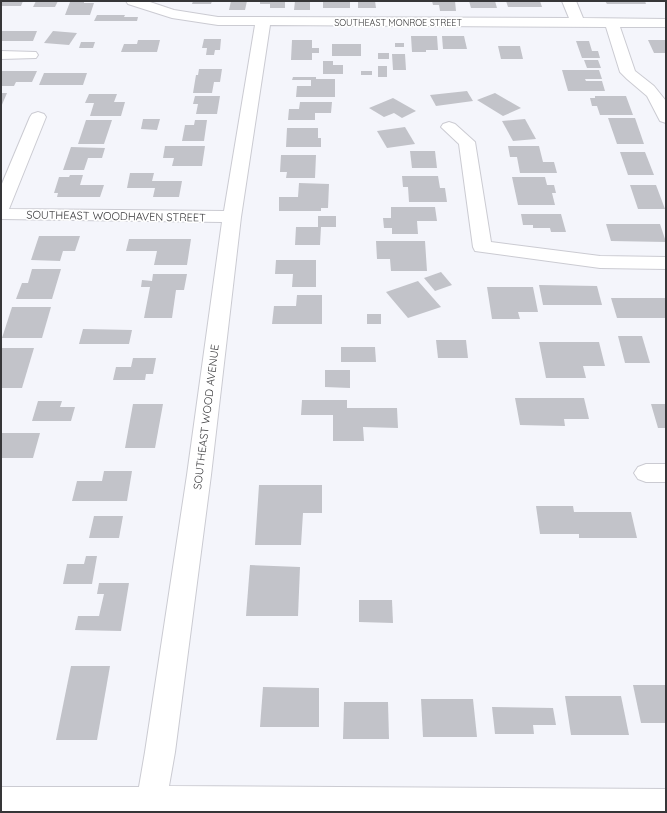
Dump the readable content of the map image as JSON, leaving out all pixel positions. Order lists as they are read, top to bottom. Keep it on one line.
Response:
{"streets":{"street":["SOUTHEAST MONROE STREET","SOUTHEAST WOODHAVEN STREET","SOUTHEAST WOOD AVENUE"]},"crossings":[["SOUTHEAST MONROE STREET","SOUTHEAST WOOD AVENUE"],["SOUTHEAST WOODHAVEN STREET","SOUTHEAST WOOD AVENUE"]]}
